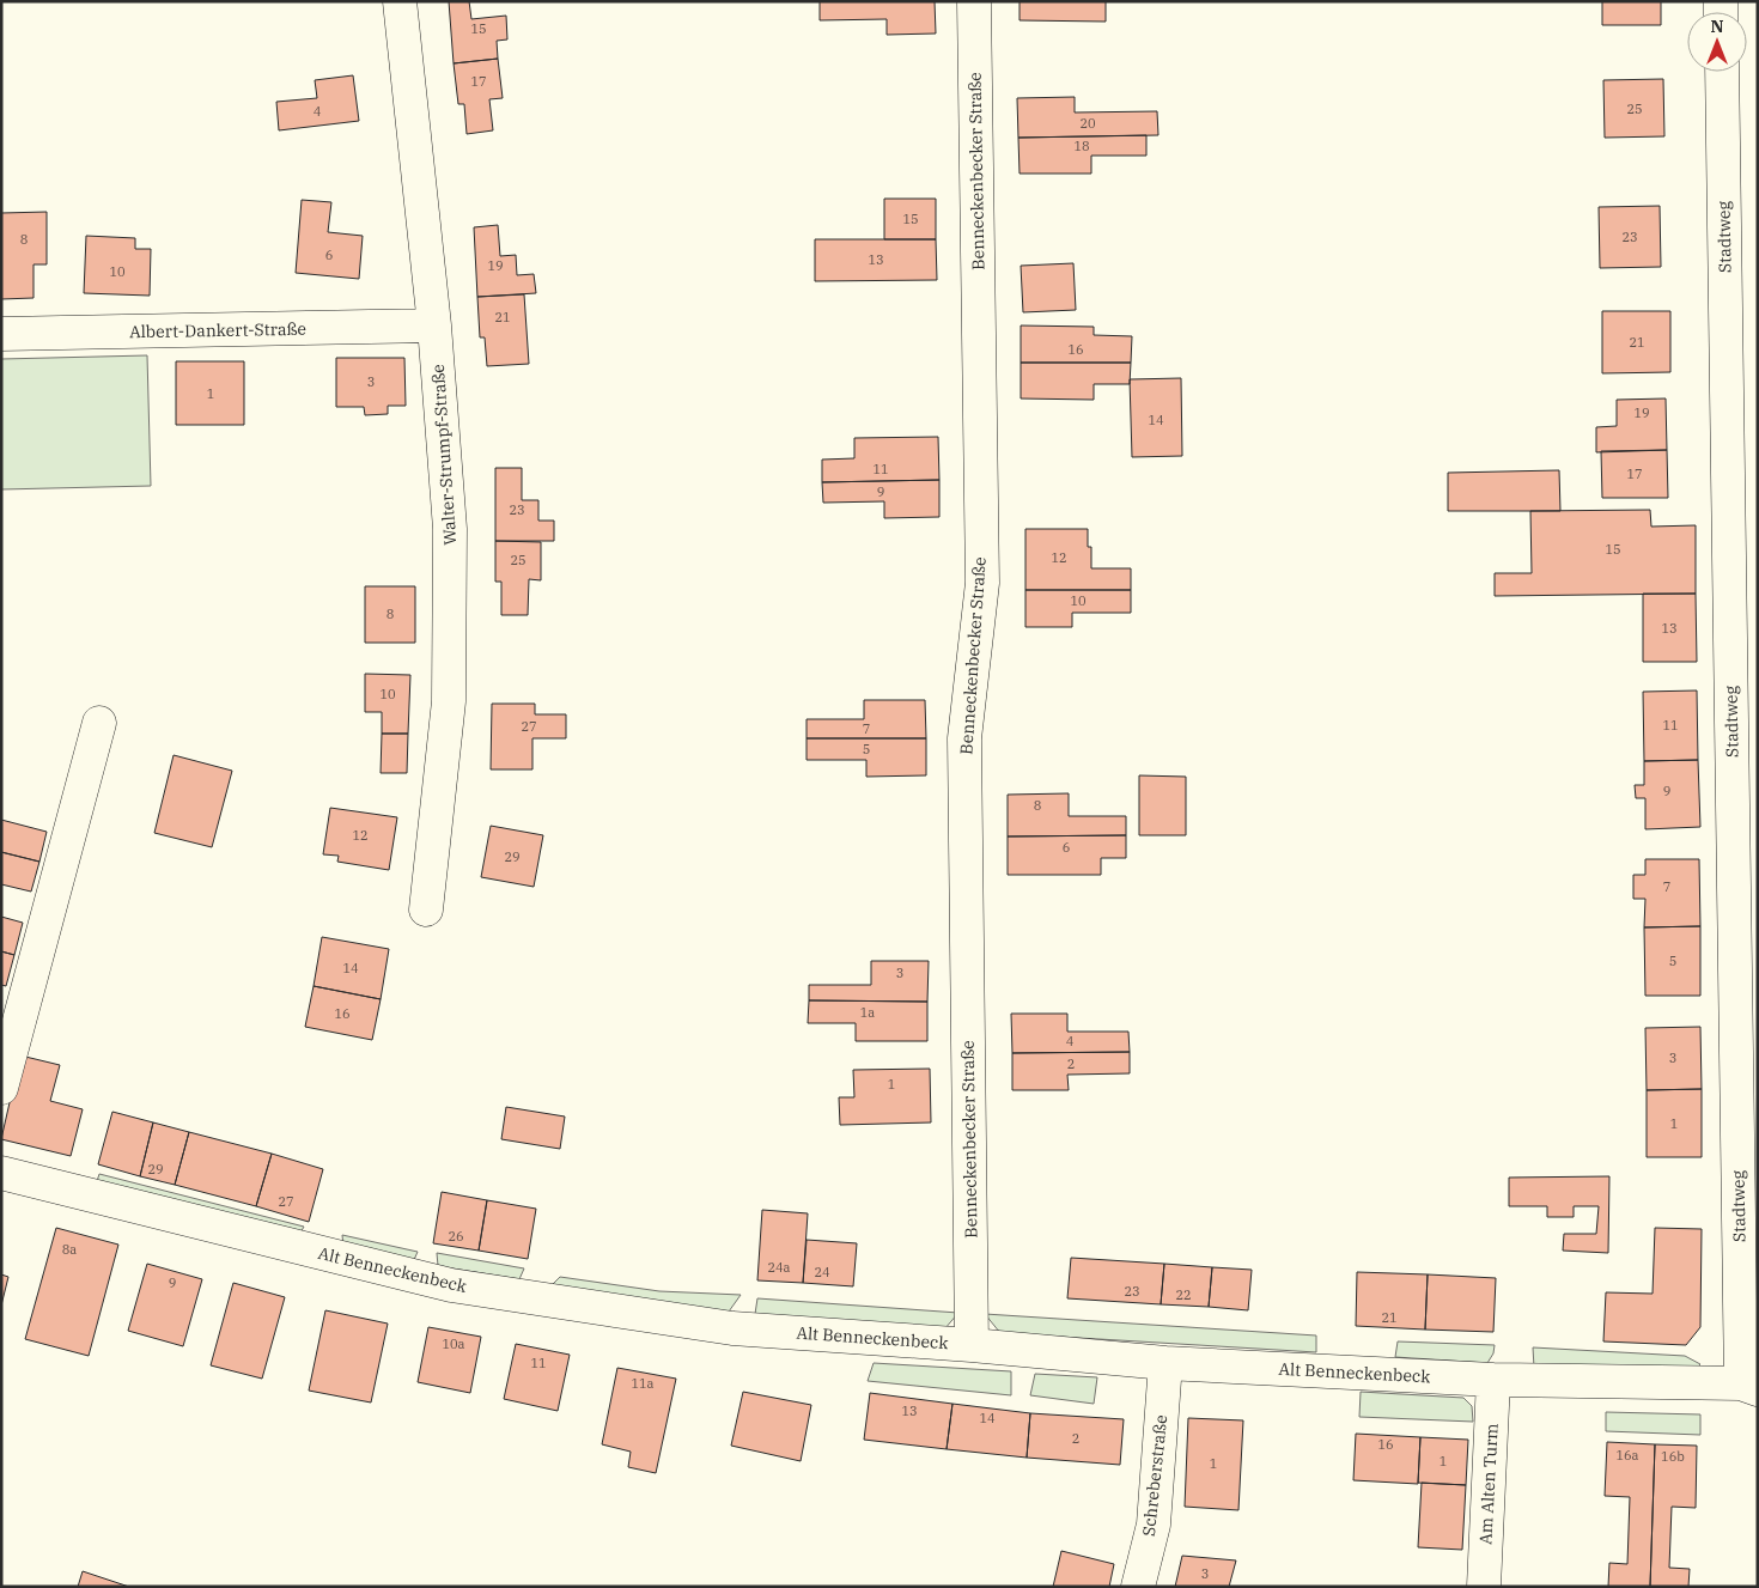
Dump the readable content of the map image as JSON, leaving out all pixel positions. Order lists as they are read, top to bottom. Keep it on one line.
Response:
{"streets":{"street":["Benneckenbecker Straße","Stadtweg","Albert-Dankert-Straße","Walter-Strumpf-Straße","Alt Benneckenbeck","Schreberstraße","Am Alten Turm"]},"crossings":[["Benneckenbecker Straße","Alt Benneckenbeck"],["Stadtweg","Alt Benneckenbeck"],["Albert-Dankert-Straße","Walter-Strumpf-Straße"],["Alt Benneckenbeck","Schreberstraße"],["Alt Benneckenbeck","Am Alten Turm"]],"house_numbers":["15","17","25","4","20","18","15","23","8","6","13","19","10","21","21","16","3","1","19","14","11","17","9","23","15","12","25","10","8","13","10","11","27","7","5","9","8","12","6","29","7","5","14","3","1a","16","4","3","2","1","1","29","27","26","8a","24a","24","9","23","22","21","10a","11","11a","13","14","2","16","16a","16b","1","1","3"],"north":"top"}
